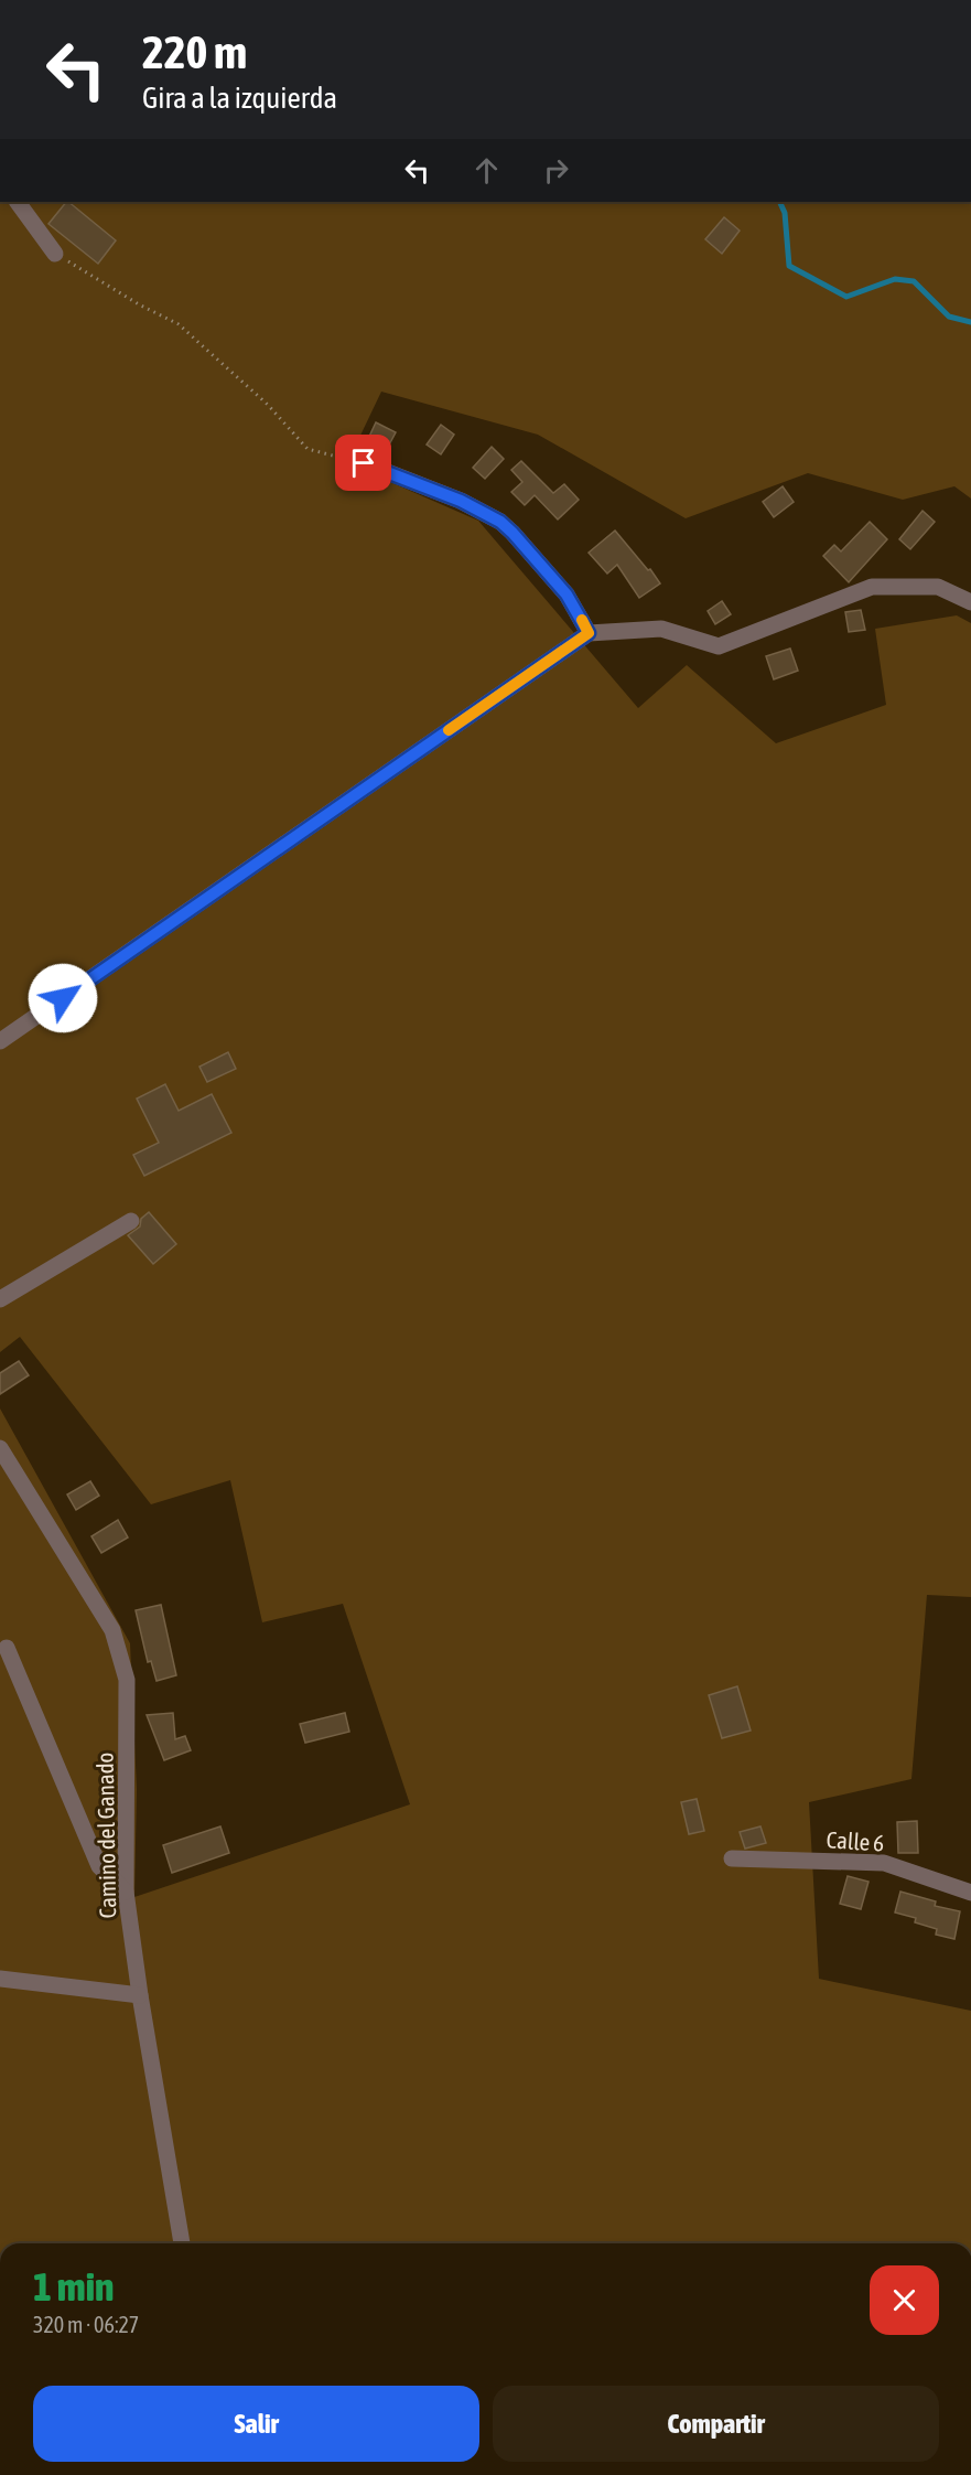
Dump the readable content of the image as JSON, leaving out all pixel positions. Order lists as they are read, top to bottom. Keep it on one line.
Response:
{"streets":{"street":["Camino del Ganado","Calle 6"]},"page":{"turn":["220 m","Gira a la izquierda"],"heading":["1 min","320 m · 06:27"],"buttons":["Salir","Compartir"]}}
